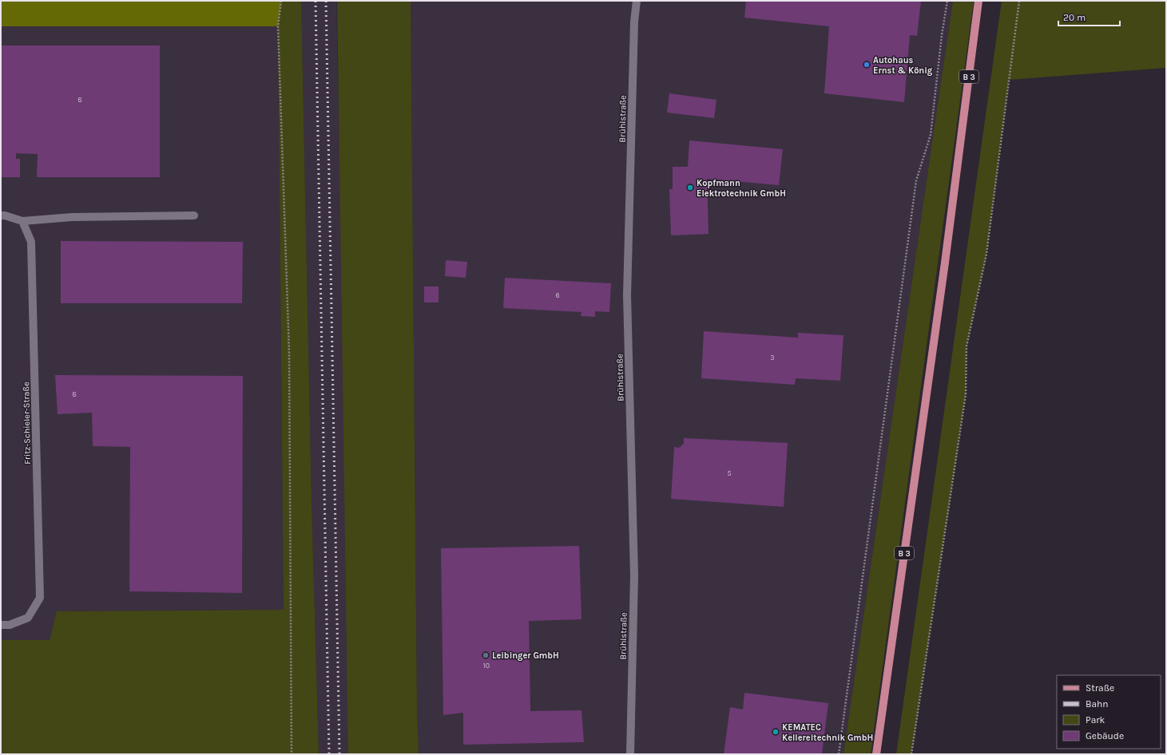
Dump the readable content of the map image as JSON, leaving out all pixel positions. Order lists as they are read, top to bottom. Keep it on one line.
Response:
{"streets":{"main road":["B 3"],"street":["Brühlstraße","Fritz-Schieler-Straße"]},"places":["Autohaus Ernst & König","Kopfmann Elektrotechnik GmbH","Leibinger GmbH","KEMATEC Kellereitechnik GmbH"],"house_numbers":["8","6","3","8","5","10"],"legend":["Straße","Bahn","Park","Gebäude"],"scale_bar":"20 m"}
